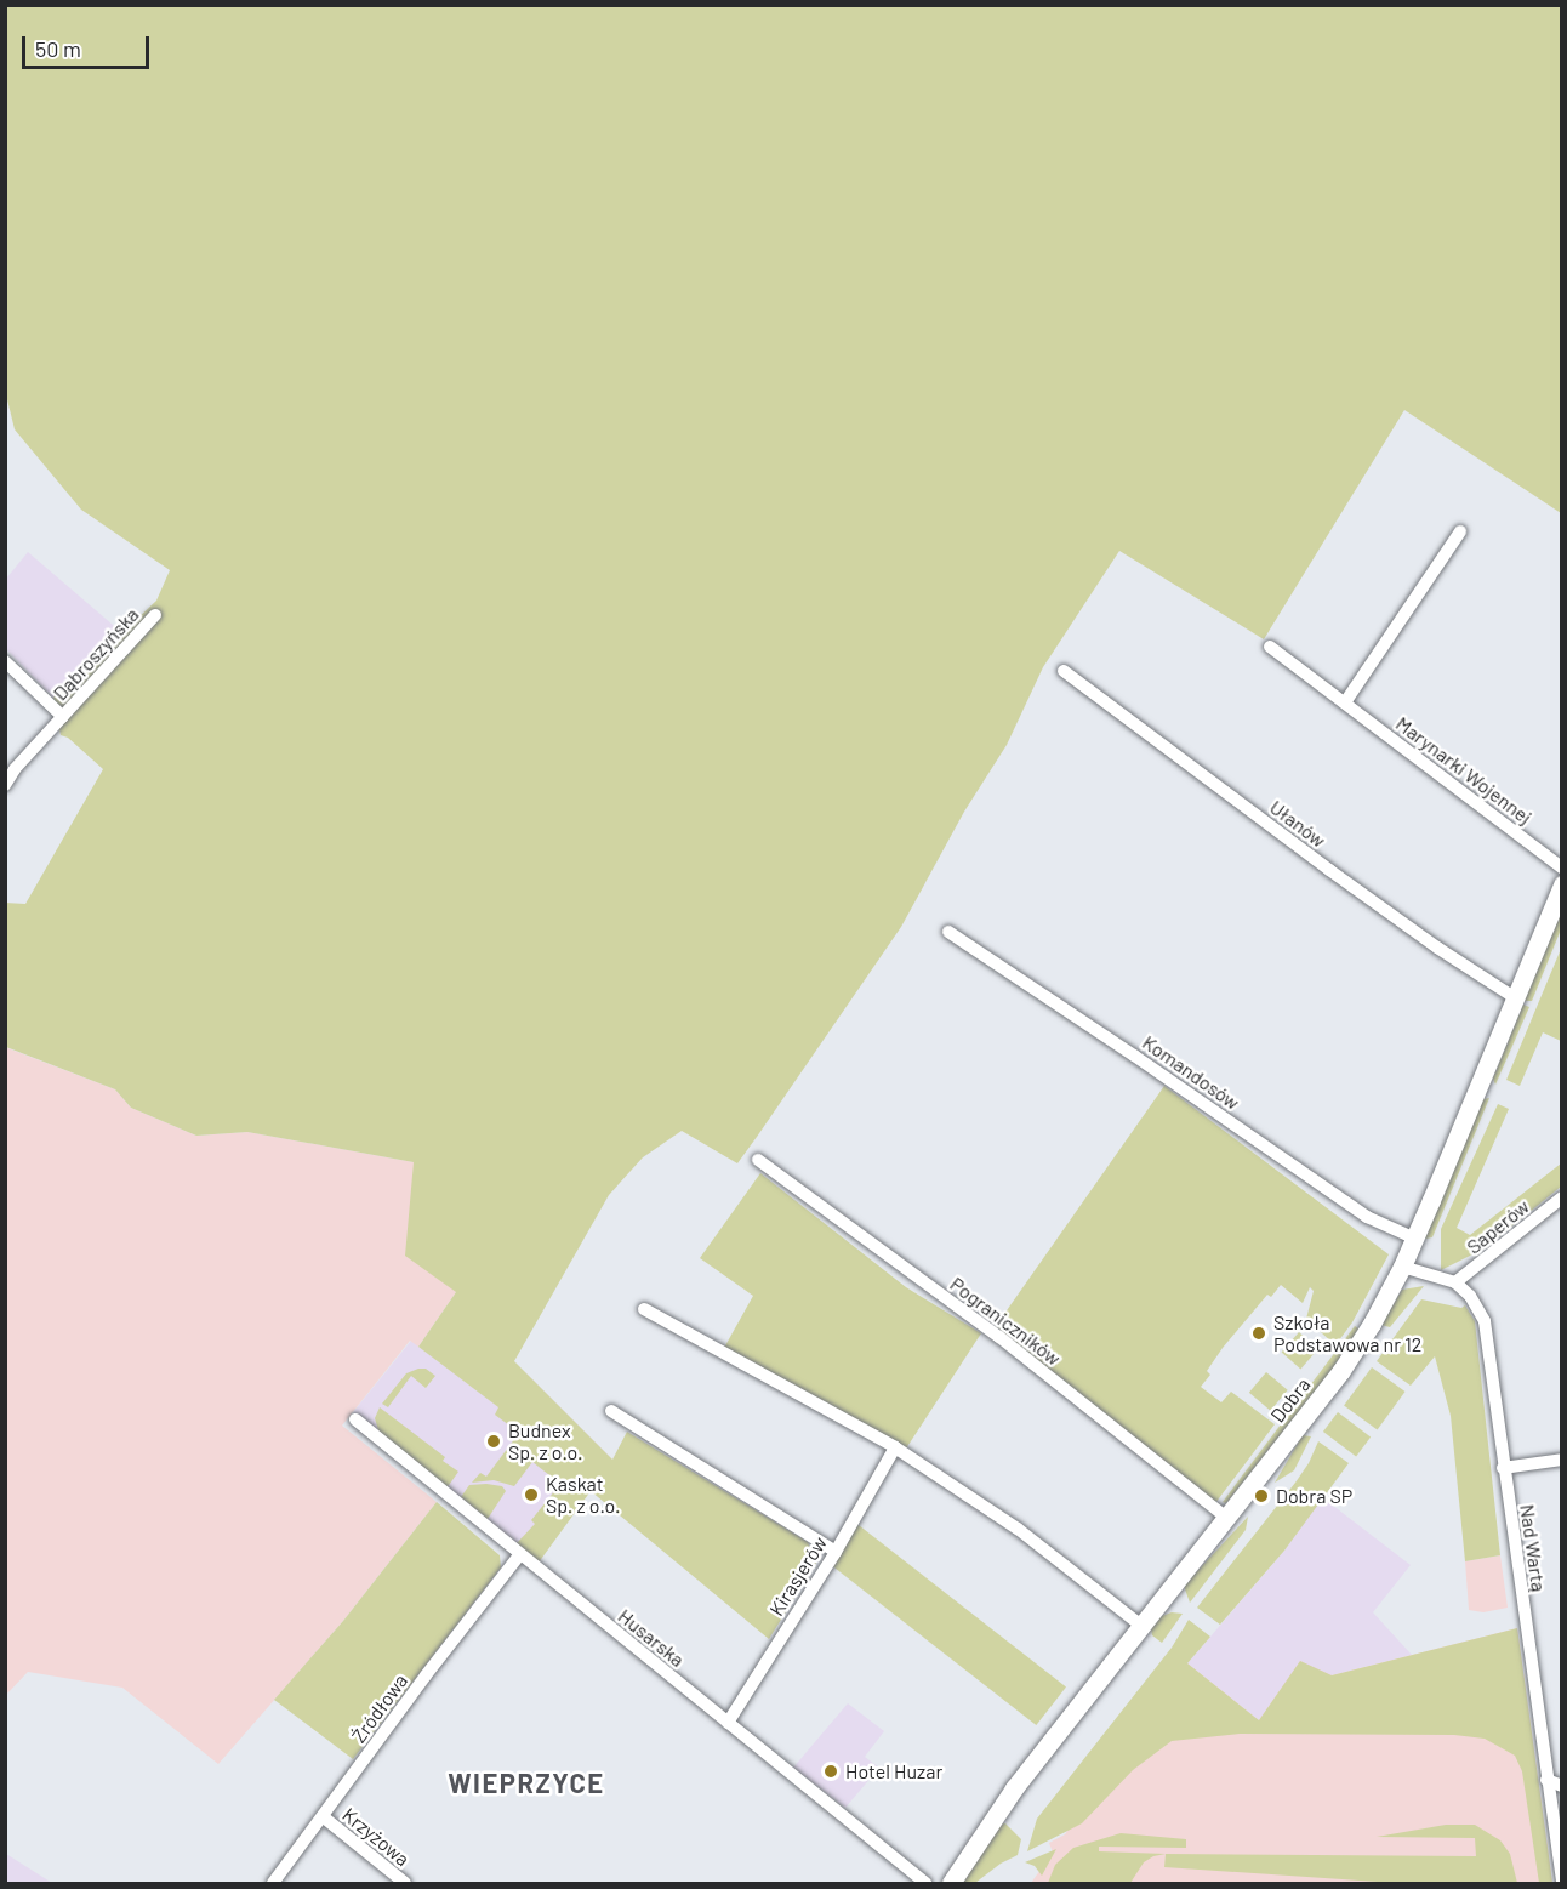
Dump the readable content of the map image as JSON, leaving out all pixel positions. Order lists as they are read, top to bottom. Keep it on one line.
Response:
{"streets":{"street":["Dąbroszyńska","Marynarki Wojennej","Ułanów","Komandosów","Saperów","Pograniczników","Dobra","Nad Wartą","Kirasjerów","Husarska","Źródłowa","Krzyżowa"]},"crossings":[["Ułanów","Dobra"],["Komandosów","Dobra"],["Saperów","Nad Wartą"],["Pograniczników","Dobra"],["Kirasjerów","Husarska"],["Husarska","Źródłowa"],["Źródłowa","Krzyżowa"]],"districts":["WIEPRZYCE"],"places":["Szkoła Podstawowa nr 12","Budnex Sp. z o.o.","Kaskat Sp. z o.o.","Dobra SP","Hotel Huzar"],"scale_bar":"50 m"}
